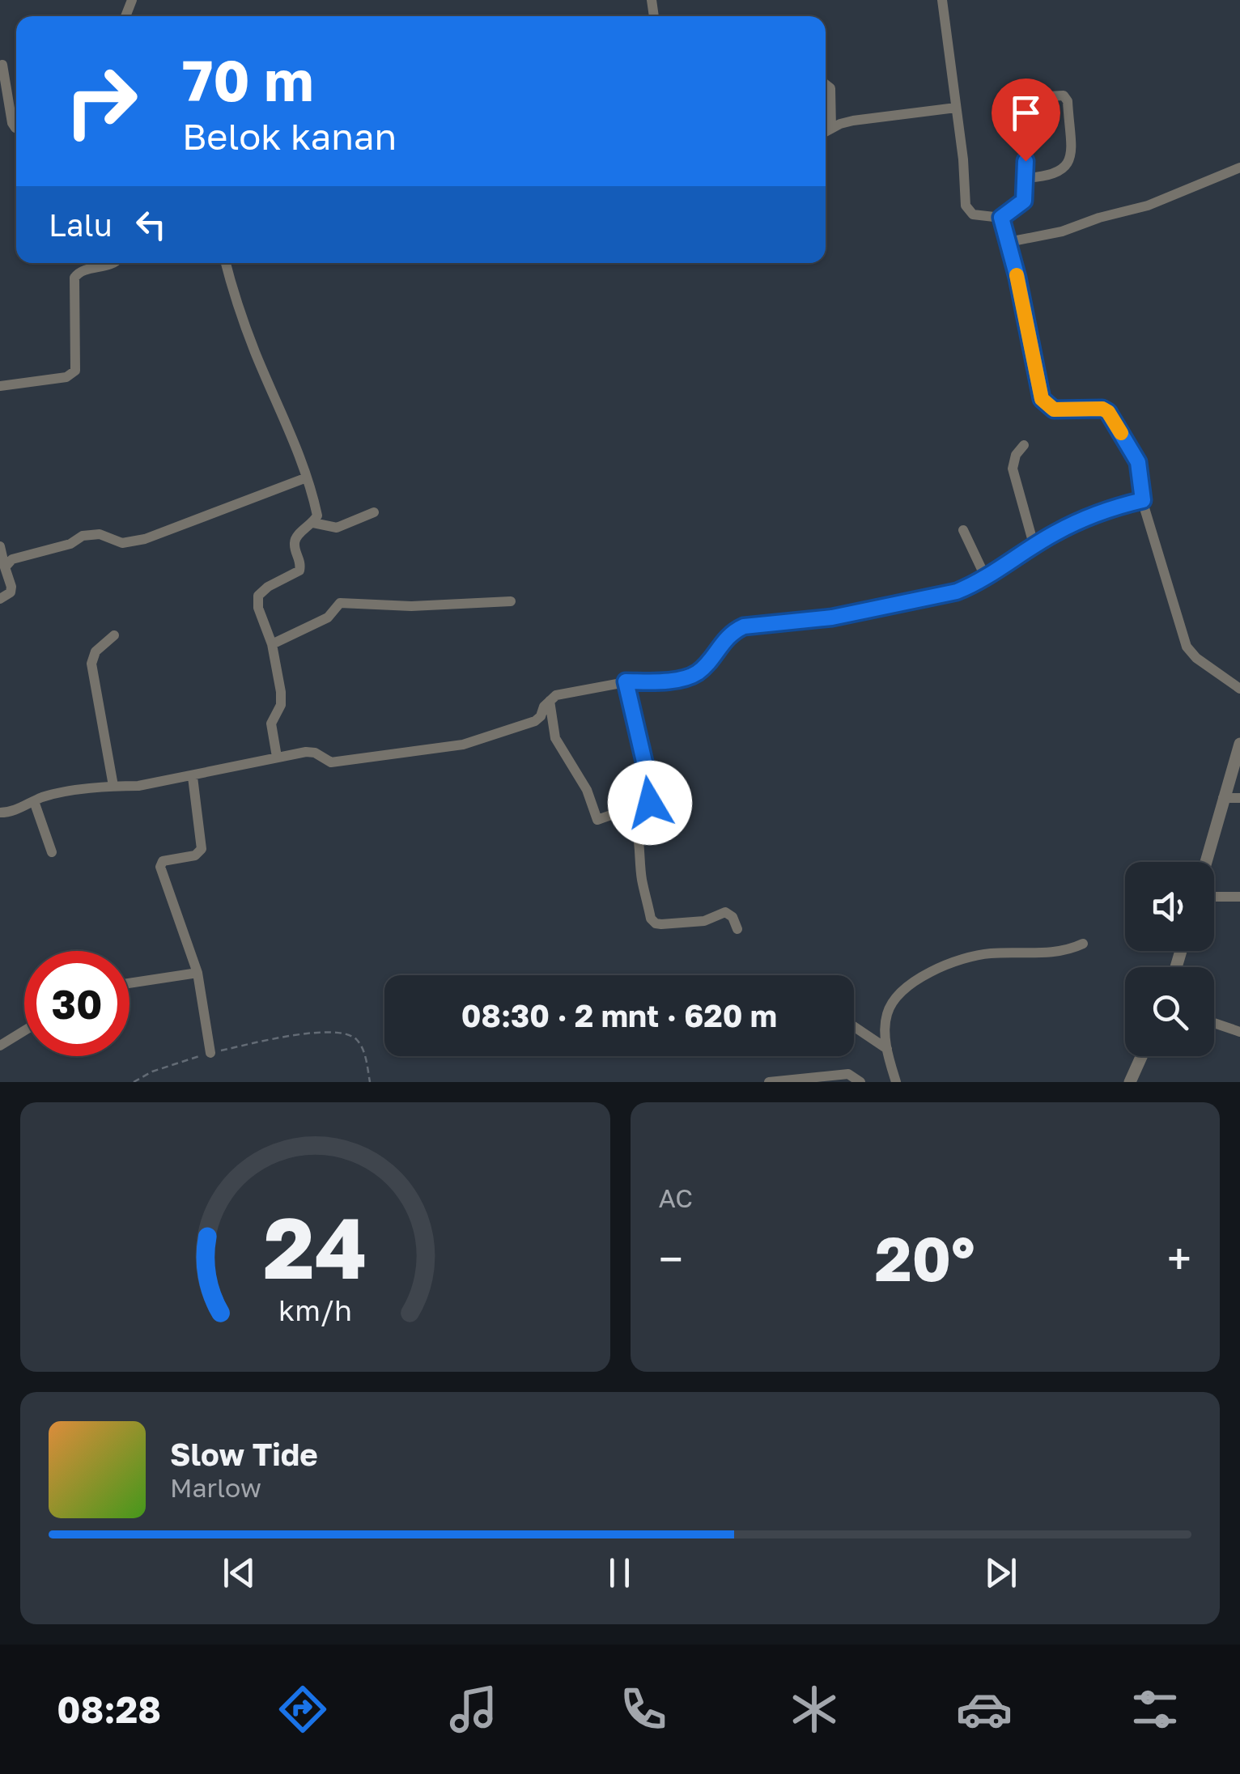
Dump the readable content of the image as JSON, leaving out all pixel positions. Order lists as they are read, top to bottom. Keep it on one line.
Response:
{"page":{"turn":["70 m","Belok kanan"],"then":"Lalu","limit":"30","trip":"08:30 · 2 mnt · 620 m","tile":"AC","heat":["−","20°","+"],"song":["Slow Tide","Marlow"],"tabs":"08:28","gauge":["24","km/h"]}}
